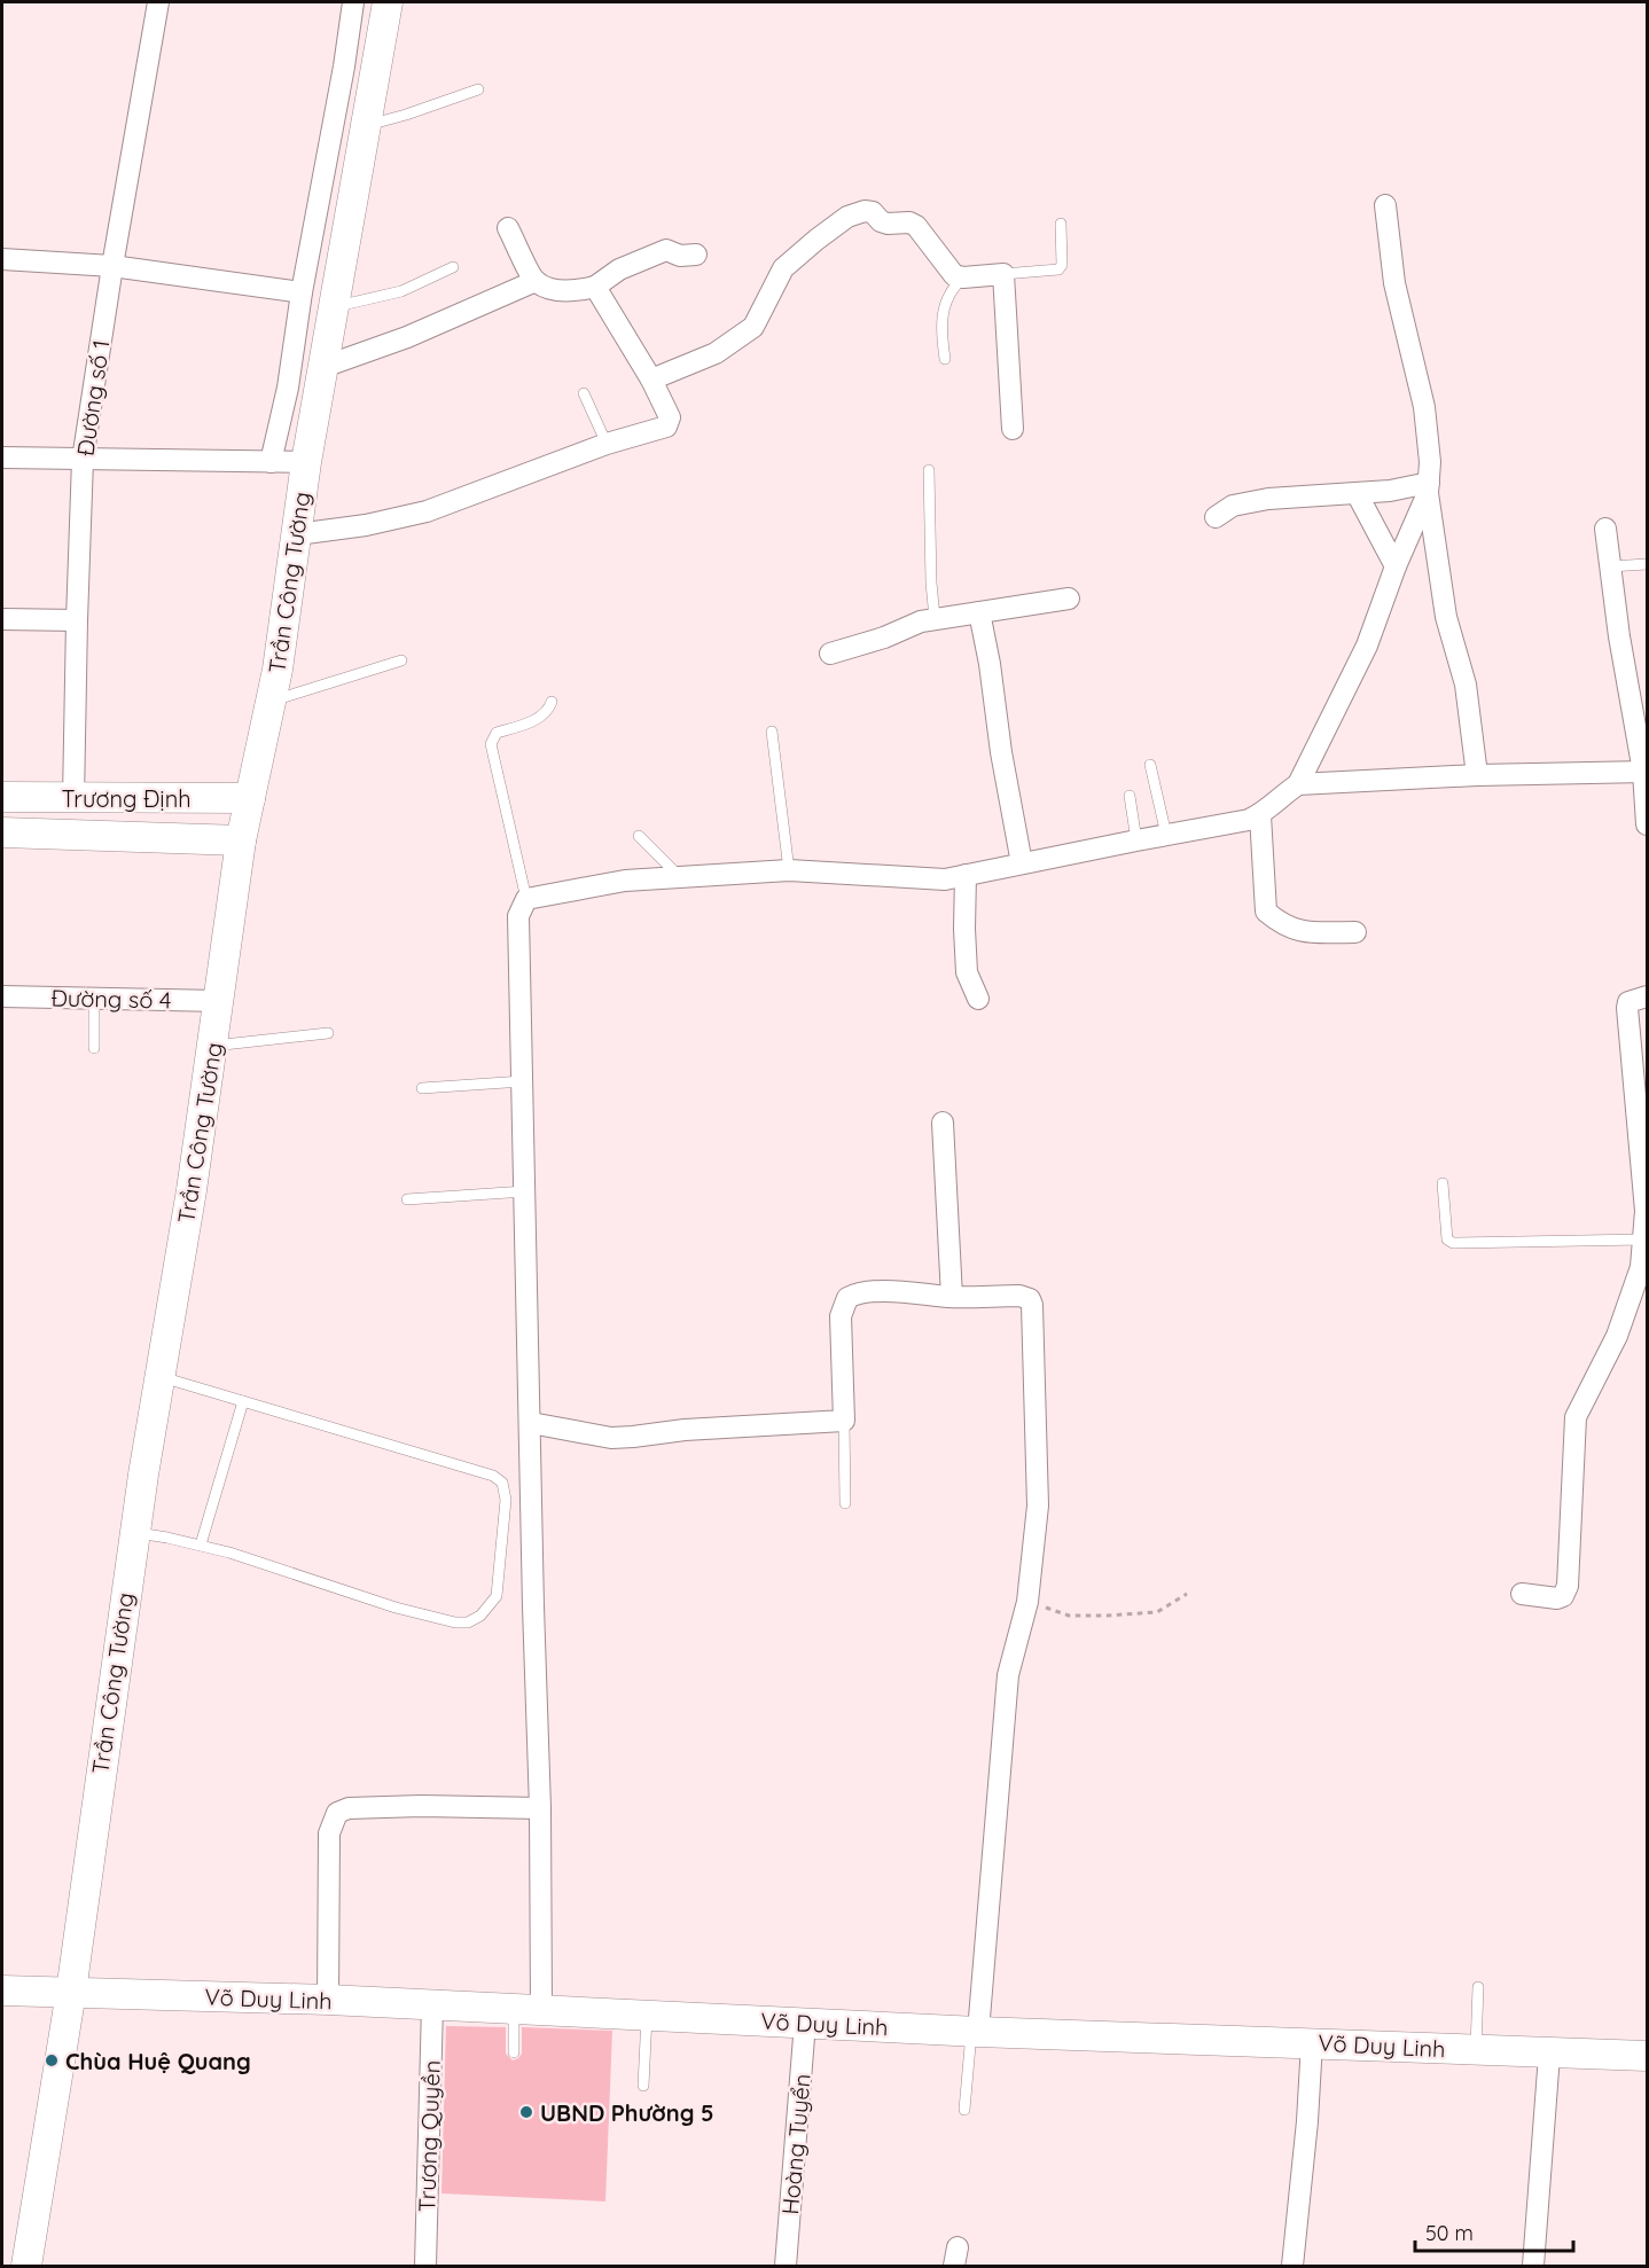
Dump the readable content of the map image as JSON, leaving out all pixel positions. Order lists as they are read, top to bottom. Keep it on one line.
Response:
{"streets":{"main road":["Trần Công Tường","Trương Định","Võ Duy Linh"],"street":["Đường số 1","Đường số 4","Trương Quyền","Hoàng Tuyển"]},"crossings":[["Đường số 1","Trương Định"],["Trần Công Tường","Trương Định"],["Trần Công Tường","Đường số 4"],["Trần Công Tường","Võ Duy Linh"],["Võ Duy Linh","Trương Quyền"],["Võ Duy Linh","Hoàng Tuyển"]],"places":["Chùa Huệ Quang","UBND Phường 5"],"scale_bar":"50 m"}
